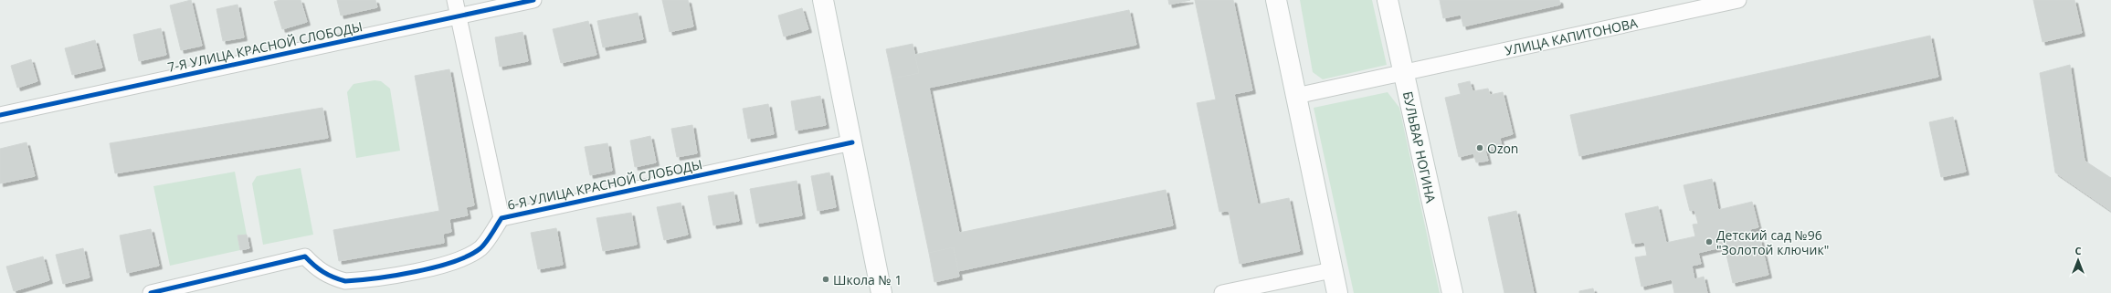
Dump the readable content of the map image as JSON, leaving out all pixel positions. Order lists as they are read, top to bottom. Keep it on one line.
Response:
{"streets":{"street":["УЛИЦА КАПИТОНОВА","7-Я УЛИЦА КРАСНОЙ СЛОБОДЫ","БУЛЬВАР НОГИНА","6-Я УЛИЦА КРАСНОЙ СЛОБОДЫ"]},"crossings":[["УЛИЦА КАПИТОНОВА","БУЛЬВАР НОГИНА"]],"places":["Ozon","Детский сад №96 \"Золотой ключик\"","Школа № 1"],"north":"top"}
